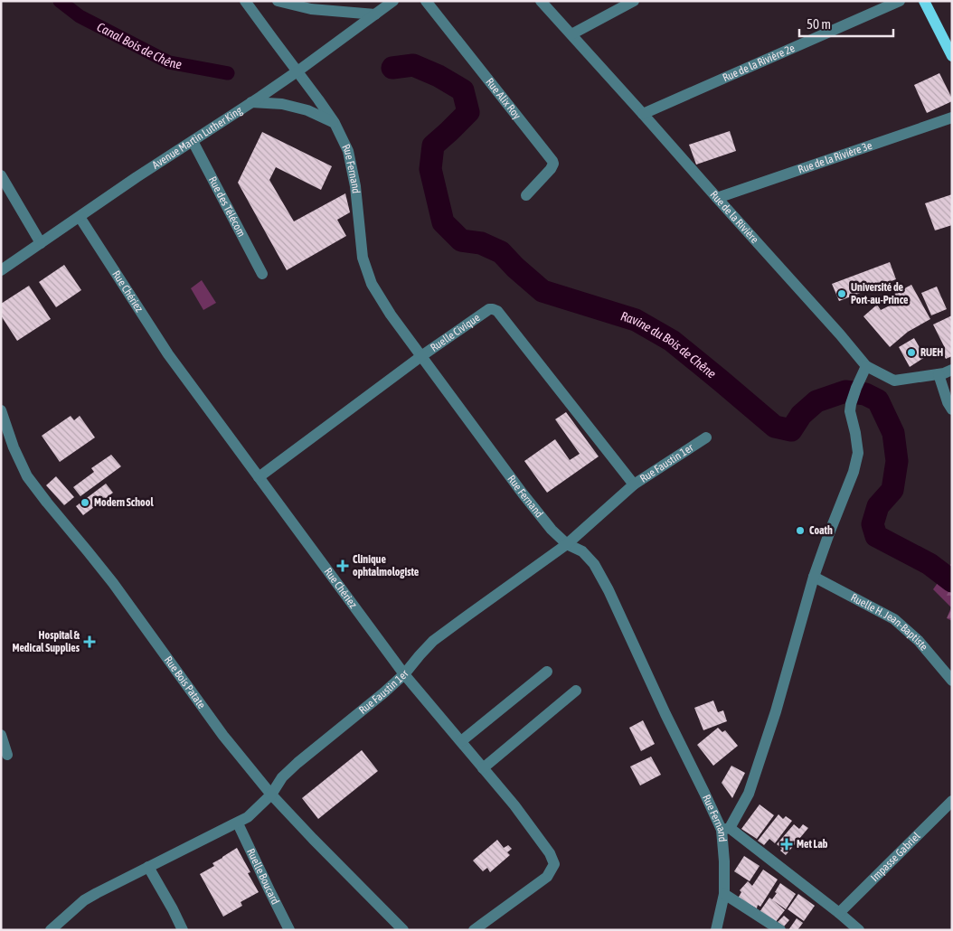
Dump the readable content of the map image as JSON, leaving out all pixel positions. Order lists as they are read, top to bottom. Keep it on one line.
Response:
{"streets":{"street":["Rue de la Rivière 2e","Rue Alix Roy","Avenue Martin Luther King","Rue de la Rivière 3e","Rue Fernand","Rue des Télécom","Rue de la Rivière","Rue Chériez","Ruelle Civique","Rue Faustin 1er","Ruelle H. Jean-Baptiste","Rue Bois Patate","Impasse Gabriel","Ruelle Boucard"]},"crossings":[["Rue de la Rivière 2e","Rue de la Rivière"],["Avenue Martin Luther King","Rue Fernand"],["Avenue Martin Luther King","Rue des Télécom"],["Avenue Martin Luther King","Rue Chériez"],["Rue de la Rivière 3e","Rue de la Rivière"],["Rue Fernand","Ruelle Civique"],["Rue Fernand","Rue Faustin 1er"],["Rue Chériez","Ruelle Civique"],["Rue Chériez","Rue Faustin 1er"],["Ruelle Civique","Rue Faustin 1er"],["Rue Faustin 1er","Rue Bois Patate"],["Rue Faustin 1er","Ruelle Boucard"]],"water":["Canal Bois de Chêne","Ravine du Bois de Chêne"],"places":{"other":["Université de Port-au-Prince","RUEH","Modern School","Coath"],"health":["Clinique ophtalmologiste","Hospital & Medical Supplies","Met Lab"]},"scale_bar":"50 m"}
